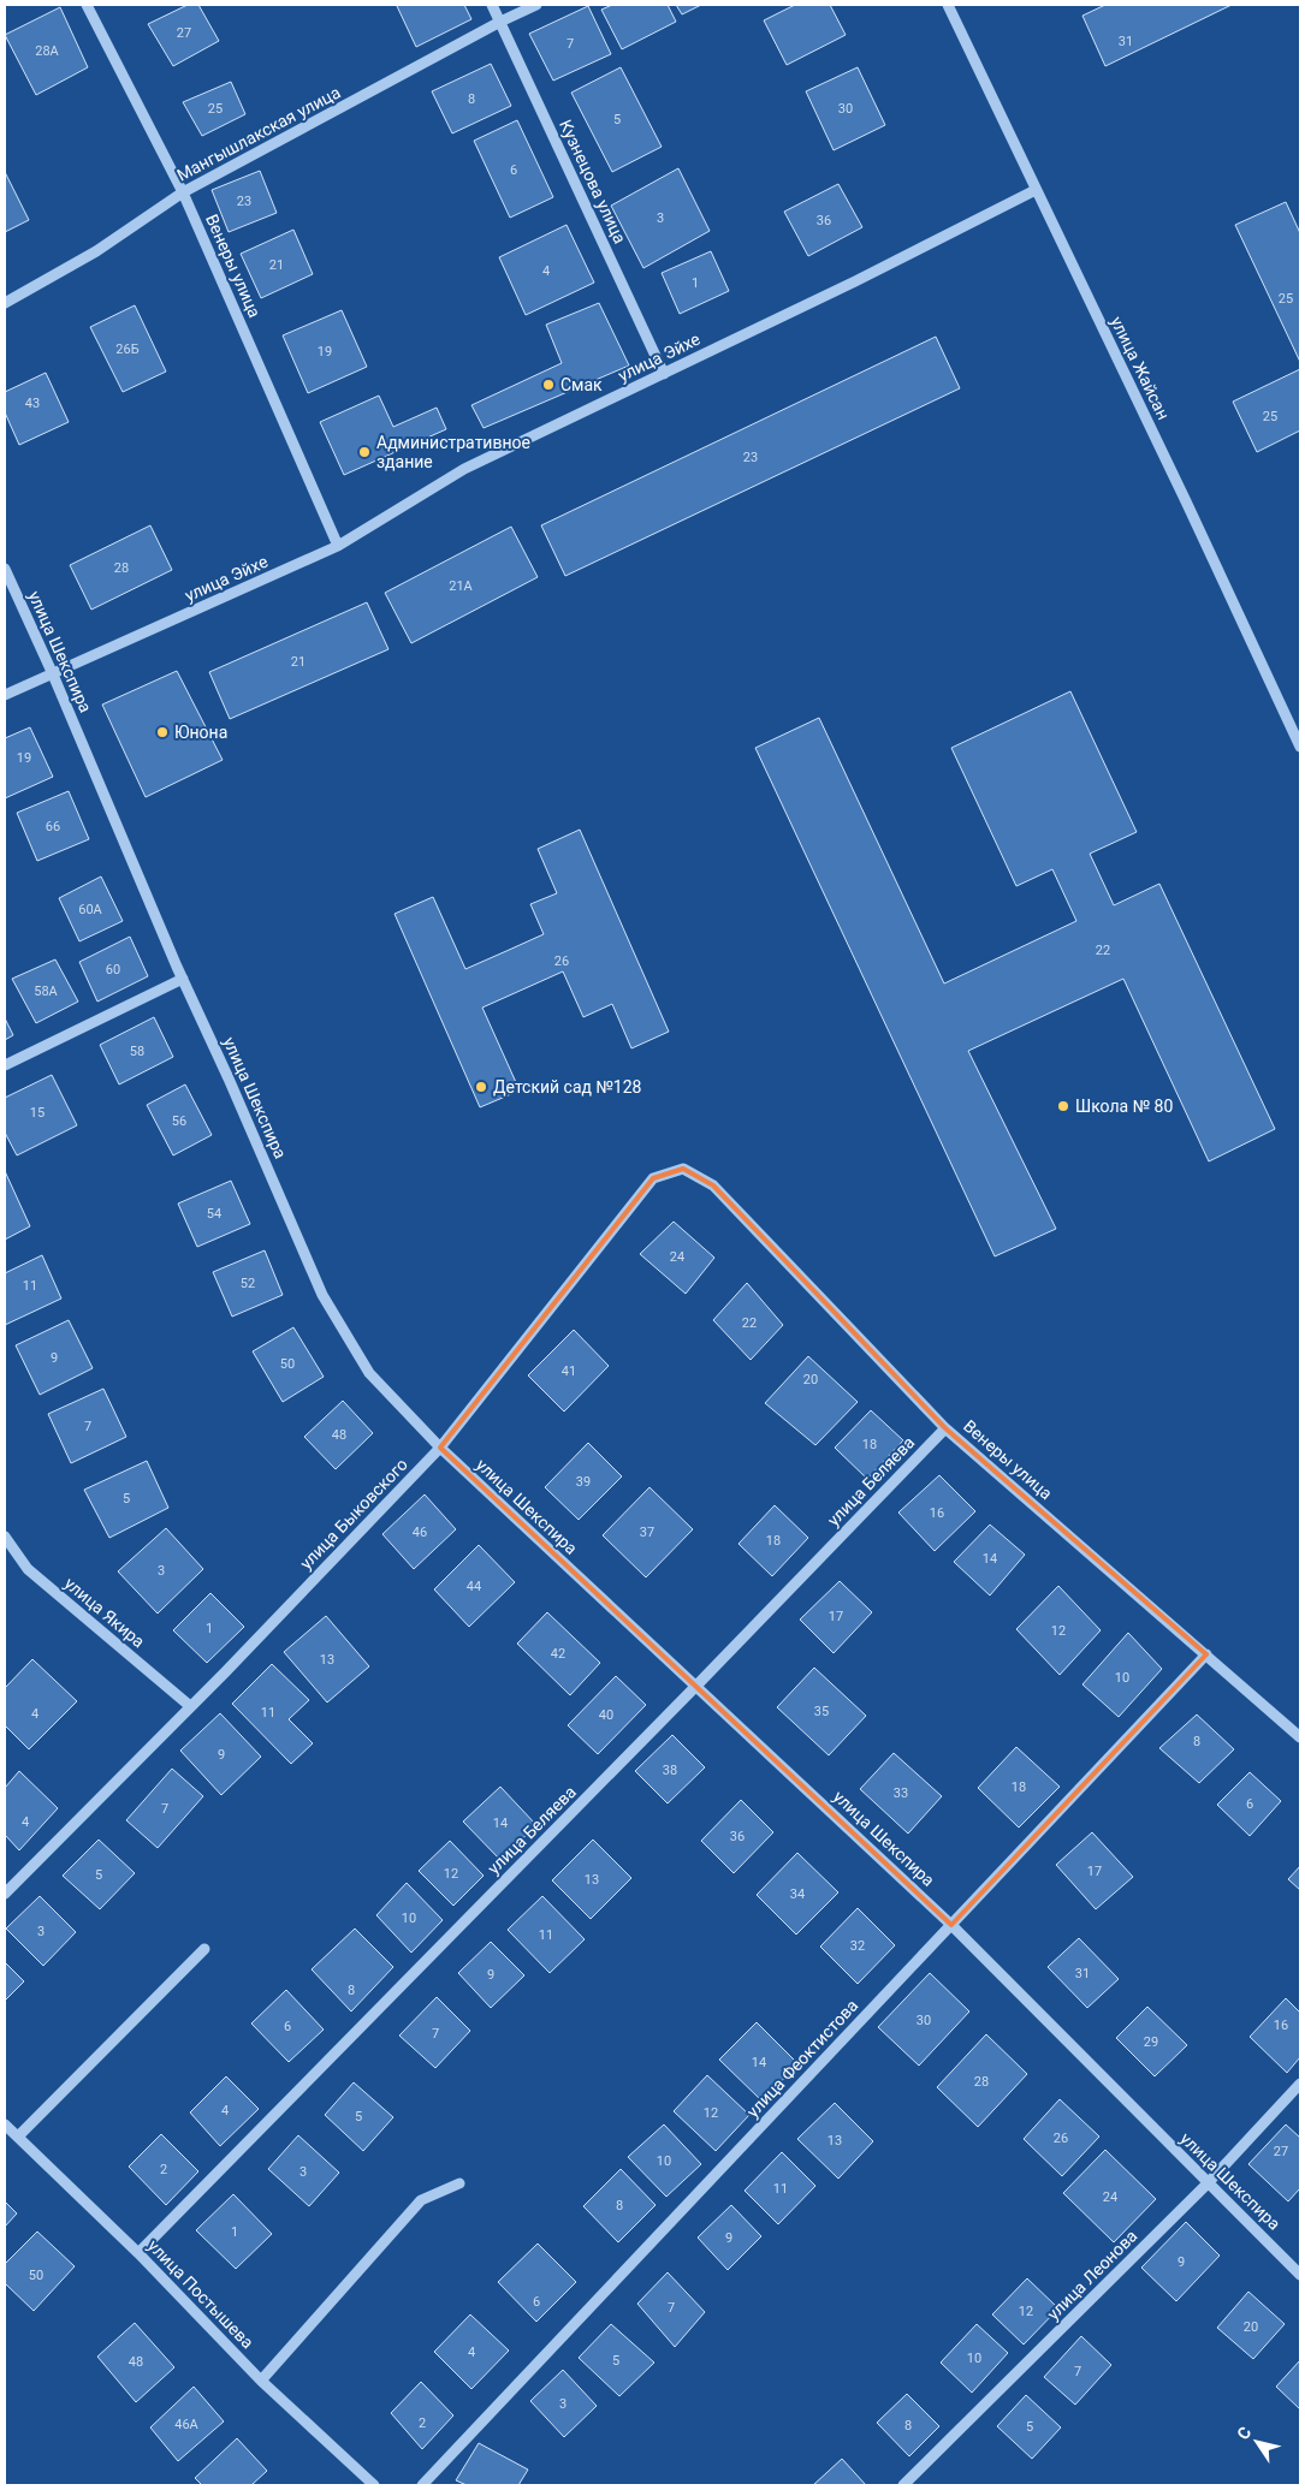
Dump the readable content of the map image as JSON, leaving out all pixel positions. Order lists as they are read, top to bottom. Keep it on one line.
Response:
{"streets":{"street":["Мангышлакская улица","Кузнецова улица","Венеры улица","улица Эйхе","улица Жайсан","улица Шекспира","улица Беляева","улица Быковского","улица Якира","улица Феоктистова","улица Леонова","улица Постышева"]},"crossings":[["Мангышлакская улица","Кузнецова улица"],["Мангышлакская улица","Венеры улица"],["Кузнецова улица","улица Эйхе"],["Венеры улица","улица Эйхе"],["Венеры улица","улица Беляева"],["Венеры улица","улица Быковского"],["Венеры улица","улица Феоктистова"],["улица Эйхе","улица Жайсан"],["улица Эйхе","улица Шекспира"],["улица Шекспира","улица Беляева"],["улица Шекспира","улица Быковского"],["улица Шекспира","улица Феоктистова"],["улица Шекспира","улица Леонова"],["улица Беляева","улица Постышева"],["улица Быковского","улица Якира"]],"places":["Смак","Административное здание","Юнона","Детский сад №128","Школа № 80"],"house_numbers":["27","31","7","28А","8","25","30","5","6","23","3","36","21","4","1","25","26Б","19","43","25","23","28","21А","21","19","66","60А","22","26","60","58А","58","15","56","54","24","52","11","22","9","50","41","20","7","48","18","39","5","16","46","37","18","14","3","44","17","1","12","42","13","10","35","11","4","40","8","9","38","18","33","6","7","4","14","36","17","12","5","13","34","10","3","11","32","31","9","8","30","16","6","7","29","14","28","4","12","5","26","13","27","10","2","3","11","24","8","1","9","9","50","6","7","12","20","4","10","5","48","7","3","2","46А","8","5"],"north":"top left"}
